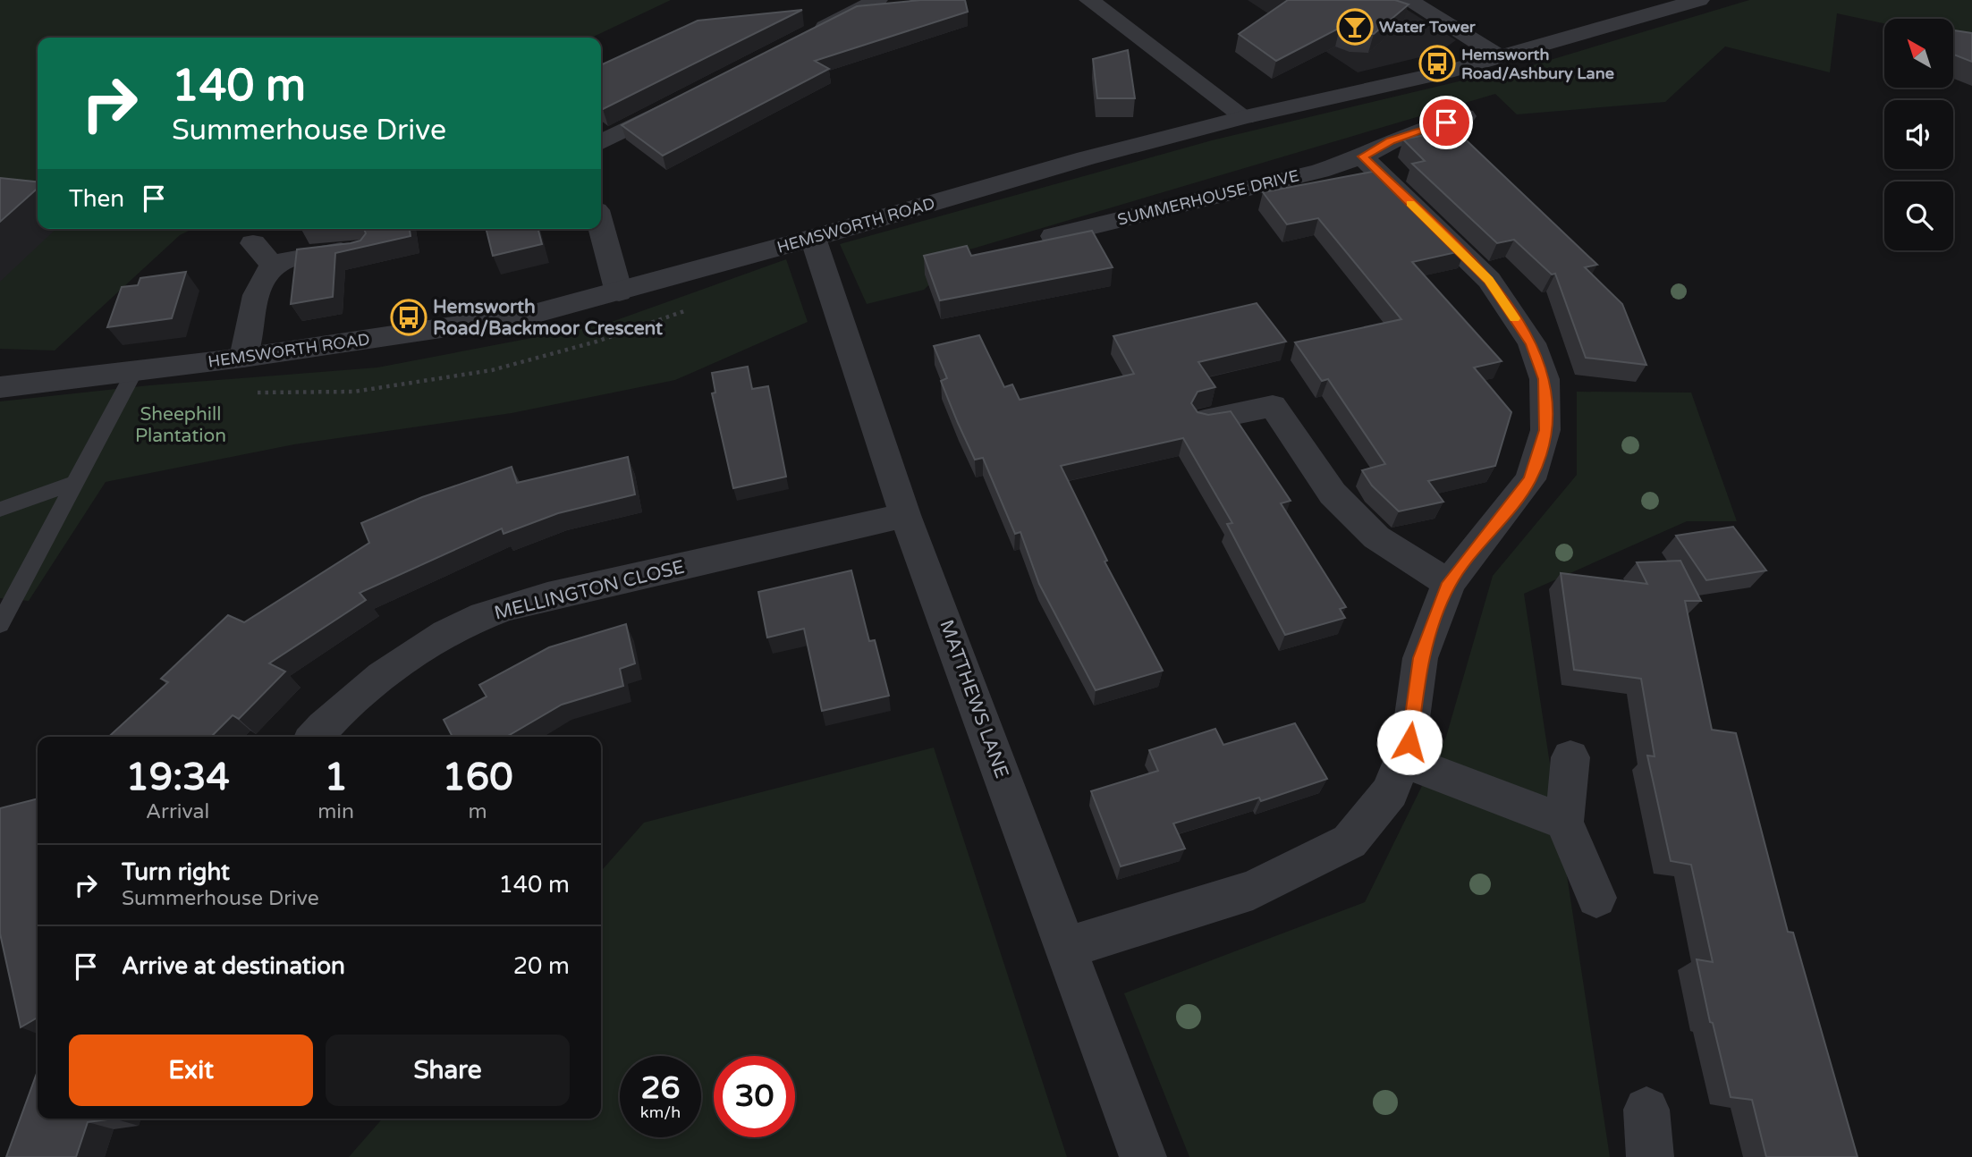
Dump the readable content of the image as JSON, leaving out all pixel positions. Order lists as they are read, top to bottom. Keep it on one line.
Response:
{"streets":{"street":["SUMMERHOUSE DRIVE","HEMSWORTH ROAD","MELLINGTON CLOSE","MATTHEWS LANE"]},"crossings":[["HEMSWORTH ROAD","MATTHEWS LANE"],["MELLINGTON CLOSE","MATTHEWS LANE"]],"parks":["Sheephill Plantation"],"places":{"bar":["Water Tower"],"bus stop":["Hemsworth Road/Ashbury Lane","Hemsworth Road/Backmoor Crescent"]},"north":"top left","page":{"turn":["140 m","Summerhouse Drive"],"then":"Then","eta":["19:34","Arrival","1","min","160","m"],"list":[{"name":"Turn right","note":"Summerhouse Drive","value":"140 m"},{"name":"Arrive at destination","value":"20 m"}],"buttons":["Exit","Share"],"speed":"26 km/h","limit":"30"}}
